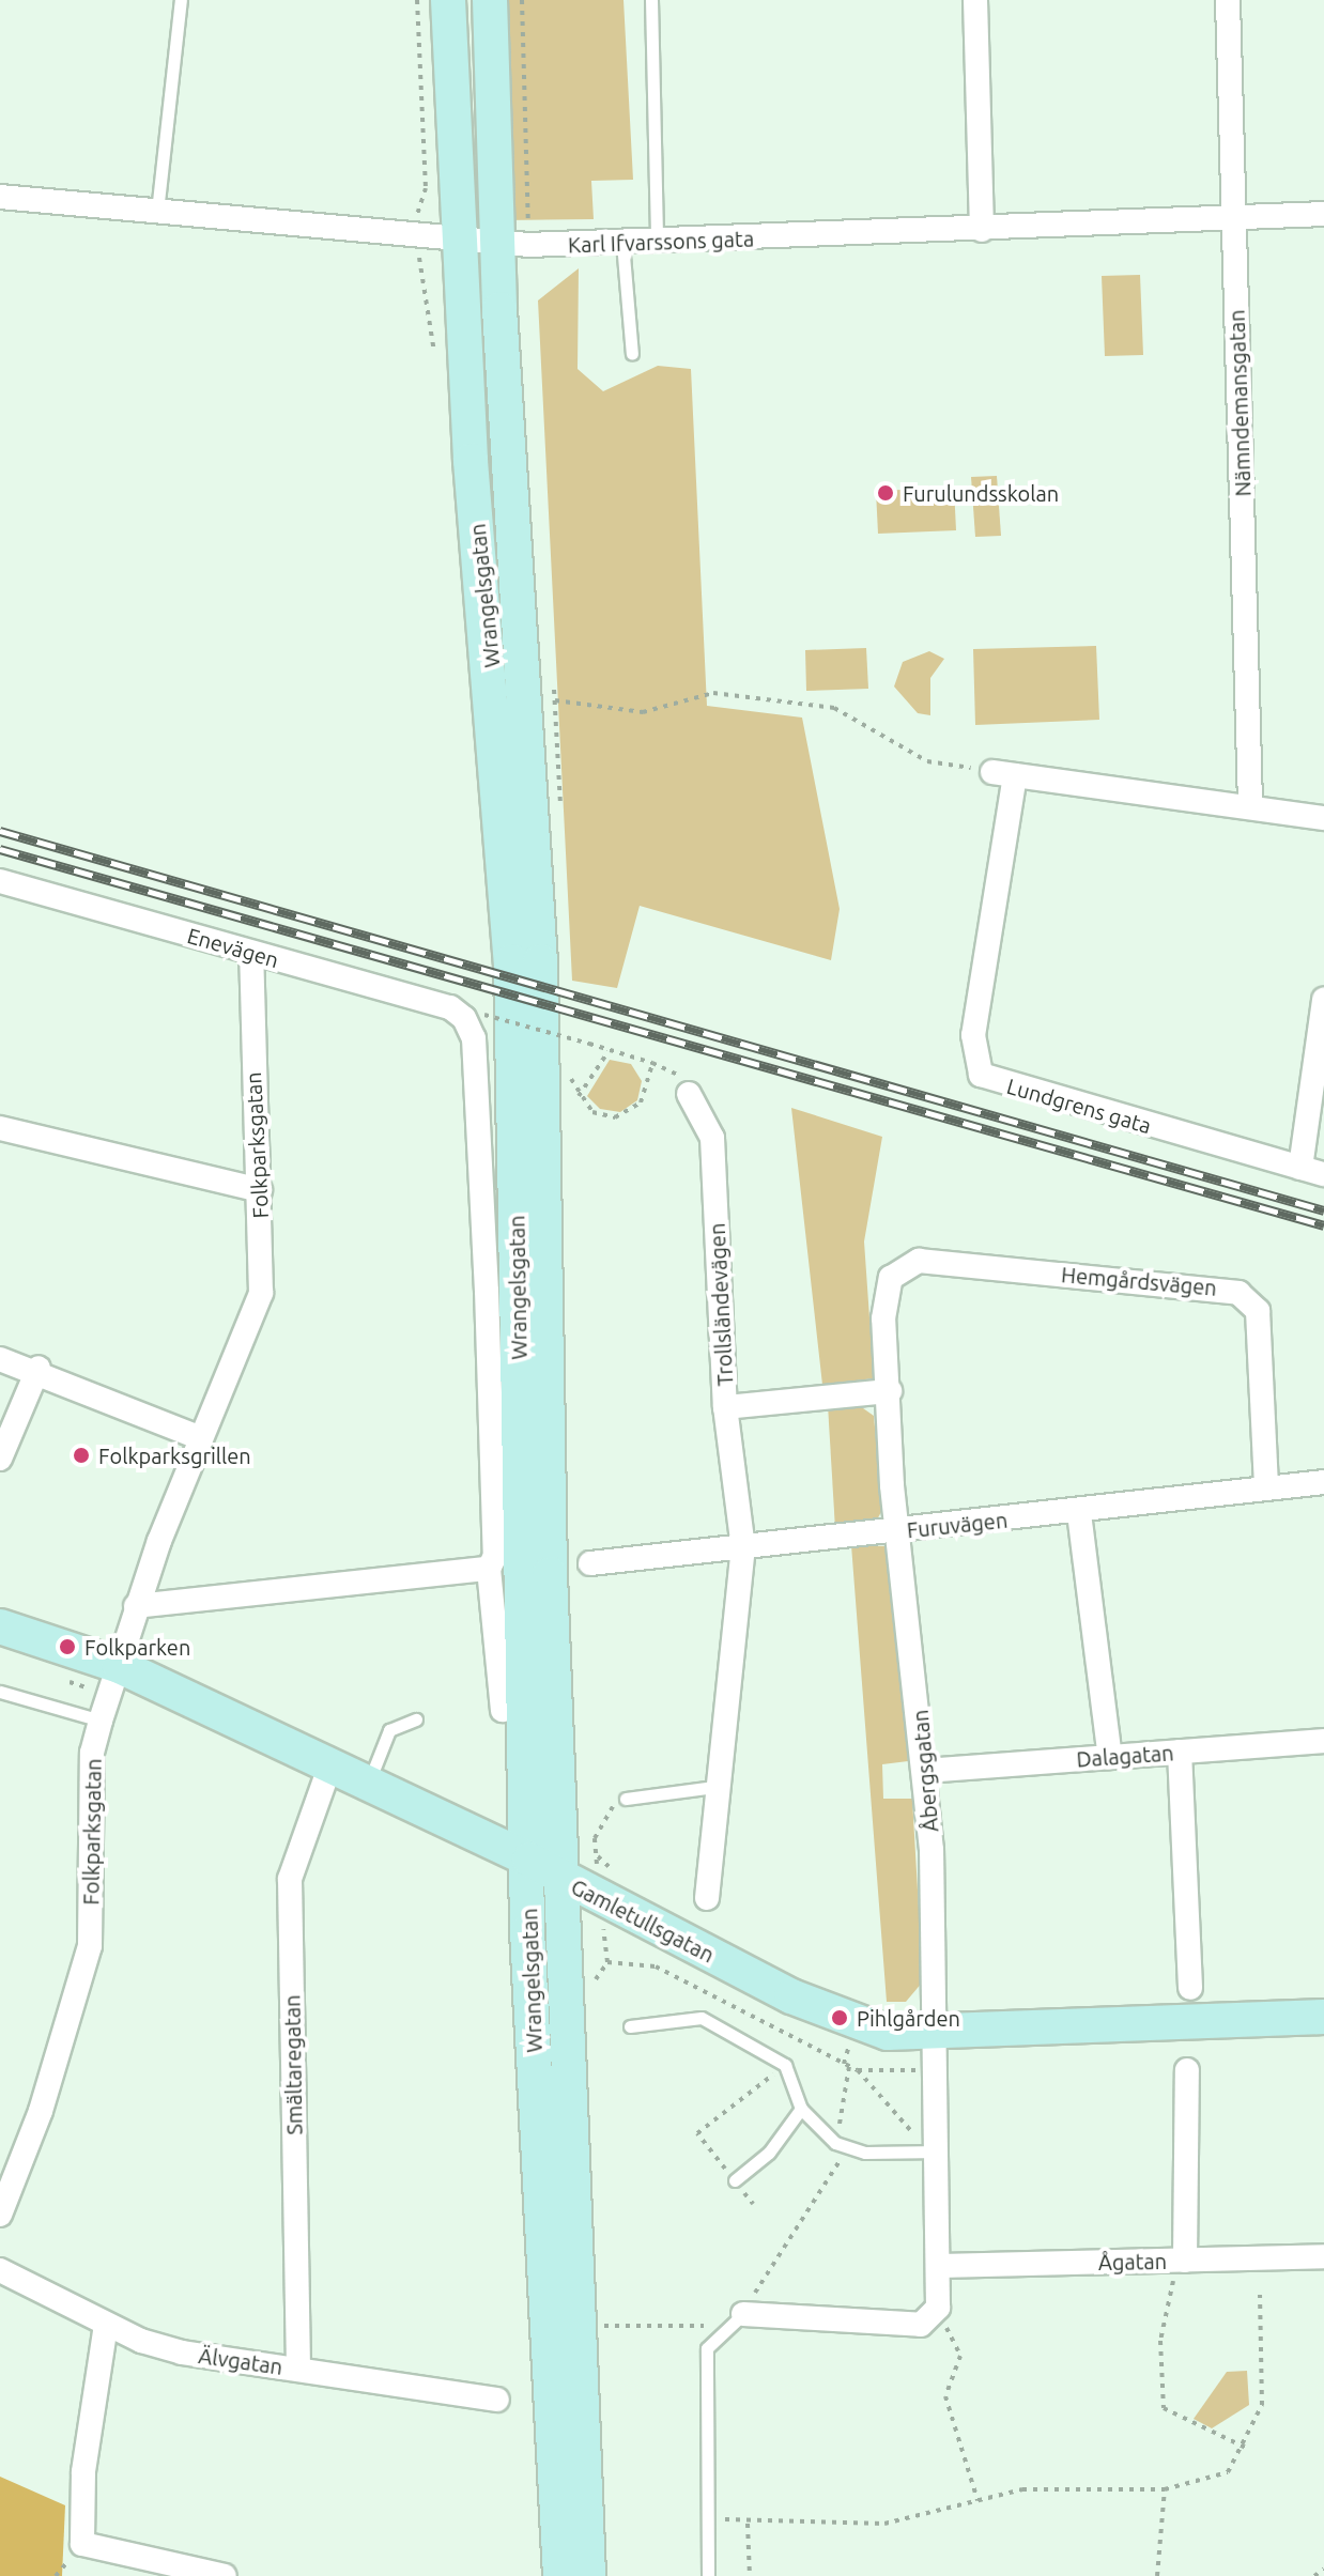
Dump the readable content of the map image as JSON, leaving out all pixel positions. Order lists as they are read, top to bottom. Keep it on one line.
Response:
{"streets":{"main road":["Wrangelsgatan","Gamletullsgatan"],"street":["Karl Ifvarssons gata","Nämndemansgatan","Enevägen","Lundgrens gata","Folkparksgatan","Hemgårdsvägen","Trollsländevägen","Furuvägen","Dalagatan","Åbergsgatan","Smältaregatan","Ågatan","Älvgatan"]},"crossings":[["Karl Ifvarssons gata","Nämndemansgatan"],["Karl Ifvarssons gata","Wrangelsgatan"],["Wrangelsgatan","Enevägen"],["Wrangelsgatan","Gamletullsgatan"],["Enevägen","Folkparksgatan"],["Folkparksgatan","Gamletullsgatan"],["Hemgårdsvägen","Furuvägen"],["Hemgårdsvägen","Åbergsgatan"],["Trollsländevägen","Åbergsgatan"],["Furuvägen","Åbergsgatan"],["Dalagatan","Åbergsgatan"],["Åbergsgatan","Gamletullsgatan"],["Åbergsgatan","Ågatan"],["Gamletullsgatan","Smältaregatan"],["Smältaregatan","Älvgatan"]],"places":["Furulundsskolan","Folkparksgrillen","Folkparken","Pihlgården"]}
